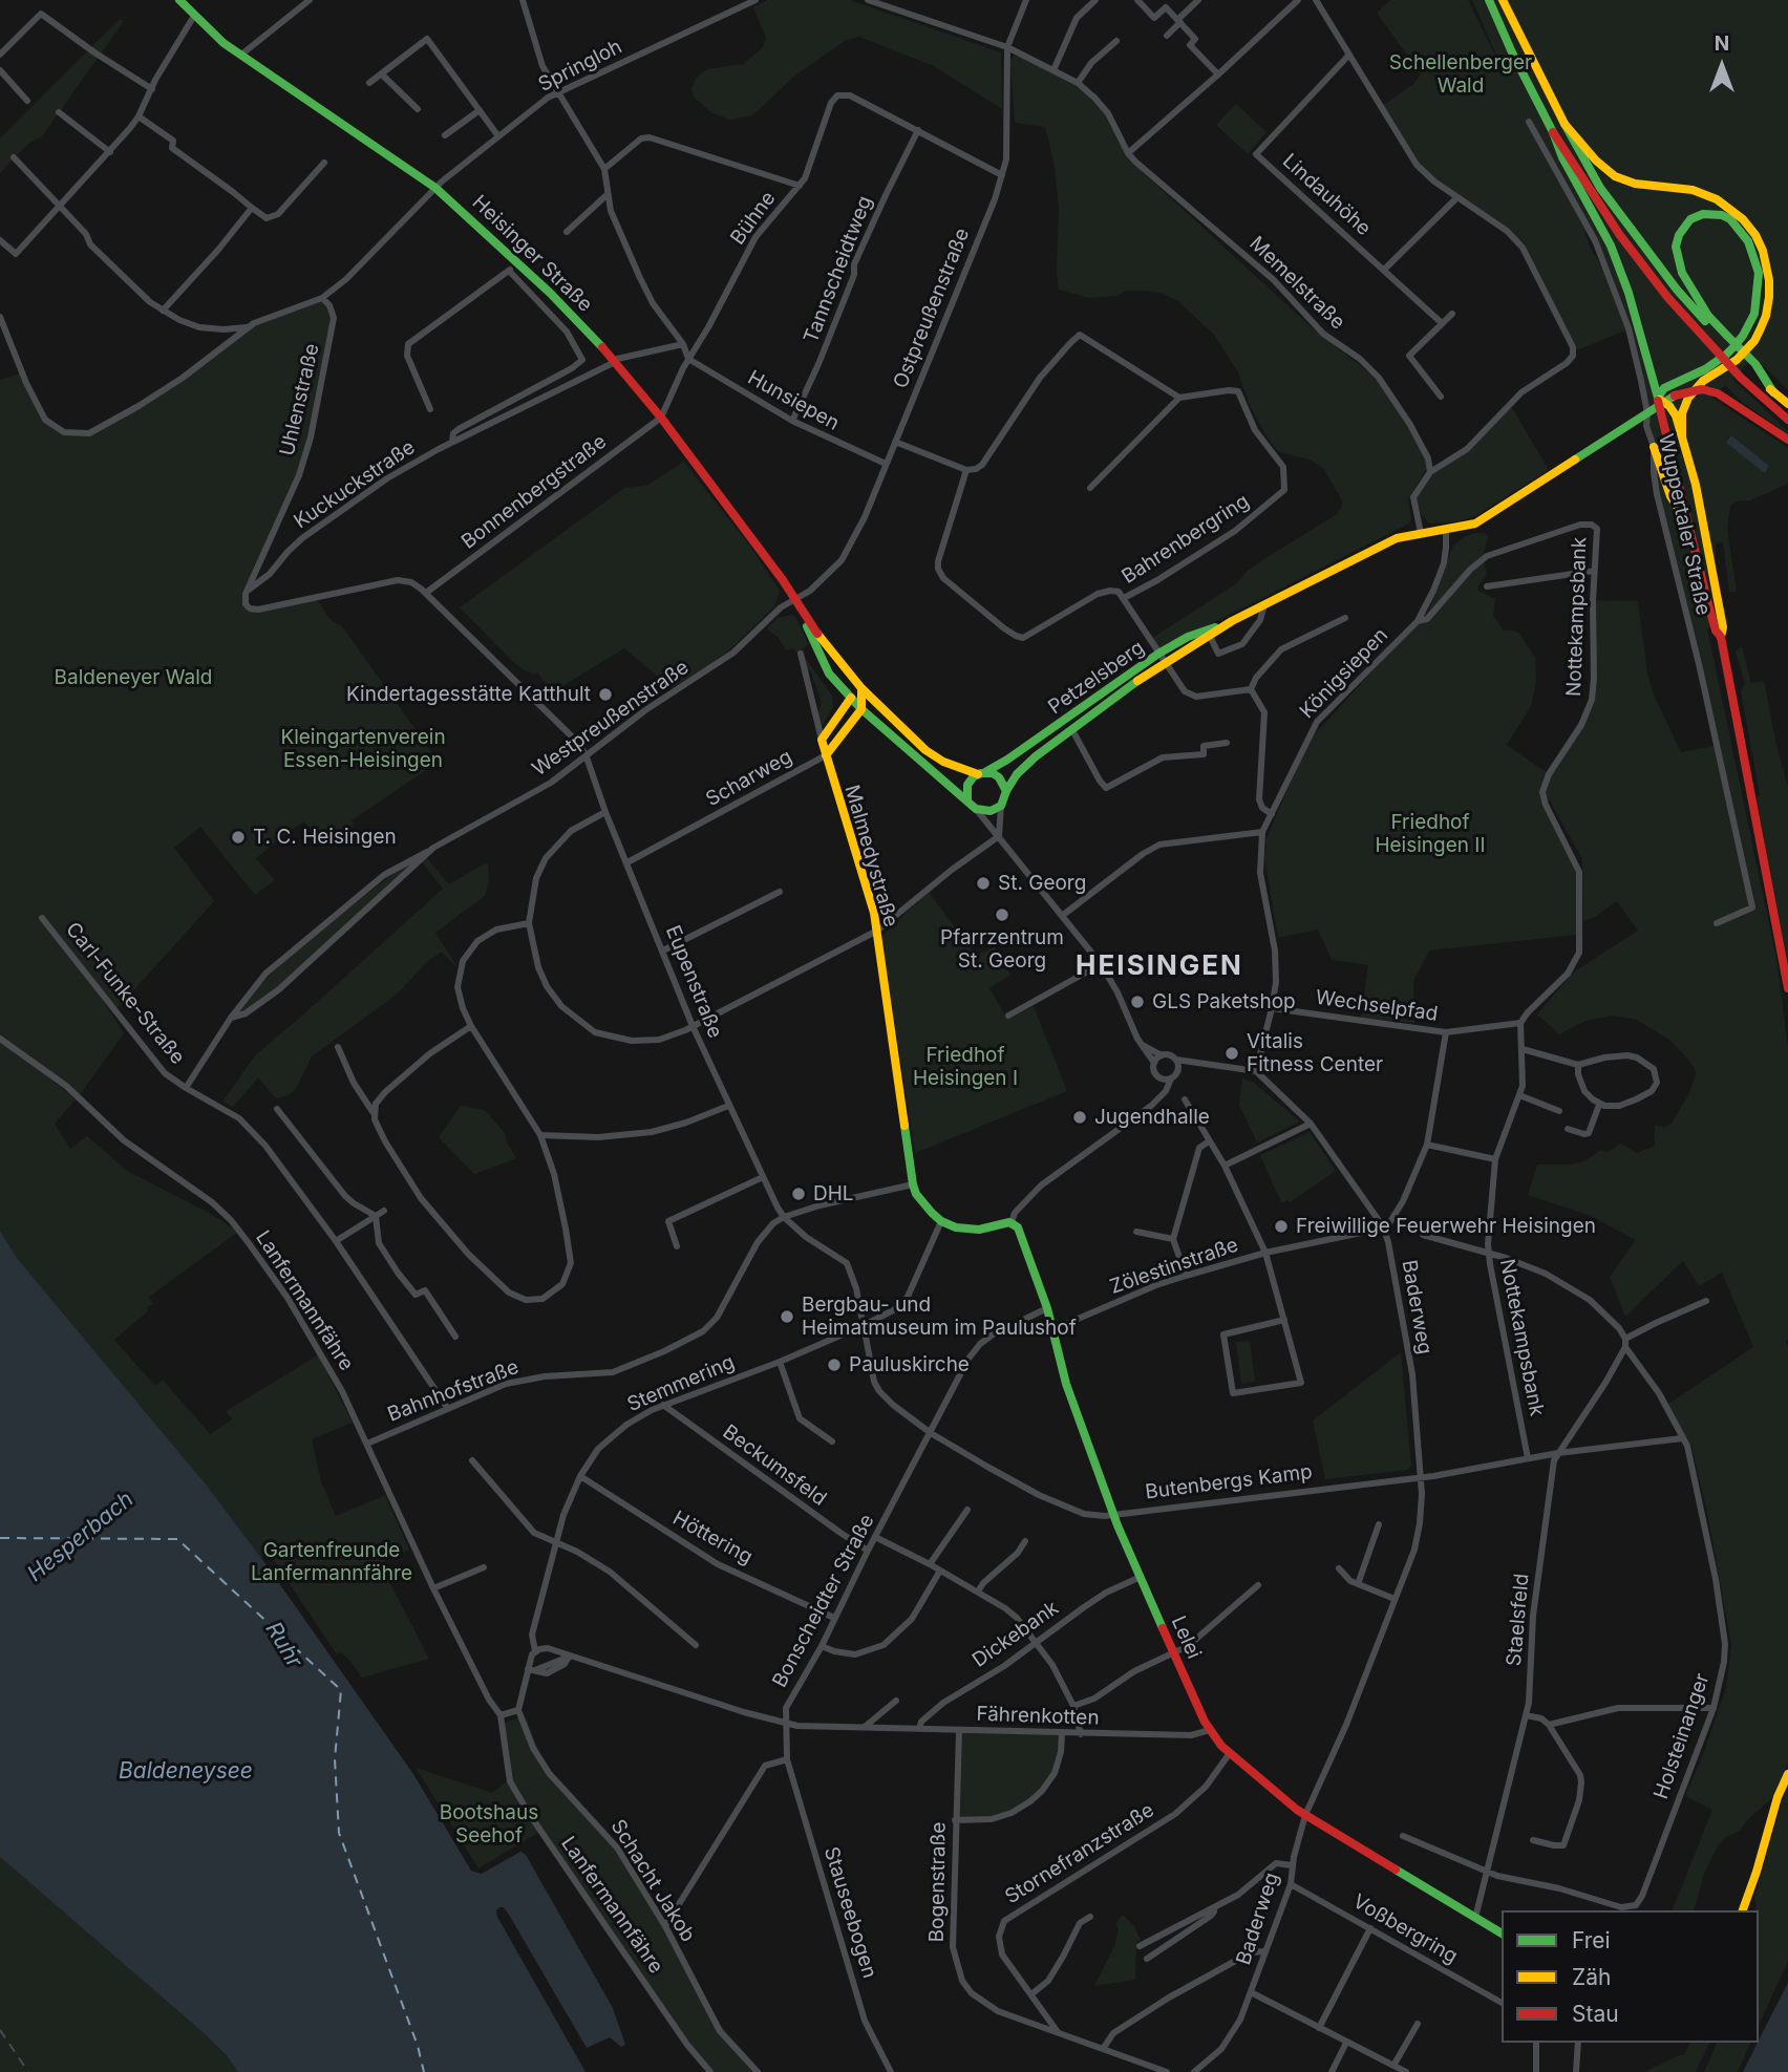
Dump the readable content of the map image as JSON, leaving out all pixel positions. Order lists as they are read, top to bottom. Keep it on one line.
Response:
{"streets":{"main road":["Heisinger Straße","Wuppertaler Straße","Petzelsberg","Scharweg","Malmedystraße","Lelei"],"street":["Springloh","Lindauhöhe","Bühne","Tannscheidtweg","Memelstraße","Ostpreußenstraße","Uhlenstraße","Hunsiepen","Kuckuckstraße","Bonnenbergstraße","Bahrenbergring","Nottekampsbank","Königsiepen","Westpreußenstraße","Eupenstraße","Carl-Funke-Straße","Wechselpfad","Zölestinstraße","Lanfermannfähre","Baderweg","Stemmering","Bahnhofstraße","Beckumsfeld","Butenbergs Kamp","Höttering","Bonscheidter Straße","Staelsfeld","Dickebank","Fährenkotten","Holsteinanger","Stornefranzstraße","Schacht Jakob","Bogenstraße","Stauseebogen","Voßbergring"]},"crossings":[["Springloh","Heisinger Straße"],["Springloh","Uhlenstraße"],["Bühne","Heisinger Straße"],["Bühne","Tannscheidtweg"],["Bühne","Hunsiepen"],["Bühne","Bonnenbergstraße"],["Heisinger Straße","Ostpreußenstraße"],["Heisinger Straße","Kuckuckstraße"],["Heisinger Straße","Bonnenbergstraße"],["Heisinger Straße","Petzelsberg"],["Heisinger Straße","Westpreußenstraße"],["Heisinger Straße","Scharweg"],["Tannscheidtweg","Hunsiepen"],["Memelstraße","Ostpreußenstraße"],["Ostpreußenstraße","Hunsiepen"],["Ostpreußenstraße","Westpreußenstraße"],["Uhlenstraße","Kuckuckstraße"],["Nottekampsbank","Königsiepen"],["Nottekampsbank","Wechselpfad"],["Nottekampsbank","Butenbergs Kamp"],["Nottekampsbank","Holsteinanger"],["Königsiepen","Petzelsberg"],["Königsiepen","Wechselpfad"],["Westpreußenstraße","Eupenstraße"],["Westpreußenstraße","Carl-Funke-Straße"],["Scharweg","Malmedystraße"],["Scharweg","Eupenstraße"],["Malmedystraße","Bahnhofstraße"],["Eupenstraße","Bahnhofstraße"],["Carl-Funke-Straße","Bahnhofstraße"],["Zölestinstraße","Baderweg"],["Zölestinstraße","Lelei"],["Lanfermannfähre","Bahnhofstraße"],["Baderweg","Butenbergs Kamp"],["Baderweg","Lelei"],["Baderweg","Voßbergring"],["Stemmering","Beckumsfeld"],["Stemmering","Butenbergs Kamp"],["Stemmering","Höttering"],["Stemmering","Fährenkotten"],["Stemmering","Schacht Jakob"],["Beckumsfeld","Bonscheidter Straße"],["Butenbergs Kamp","Bonscheidter Straße"],["Butenbergs Kamp","Staelsfeld"],["Butenbergs Kamp","Lelei"],["Butenbergs Kamp","Holsteinanger"],["Höttering","Bonscheidter Straße"],["Bonscheidter Straße","Lelei"],["Bonscheidter Straße","Fährenkotten"],["Bonscheidter Straße","Stauseebogen"],["Staelsfeld","Lelei"],["Staelsfeld","Holsteinanger"],["Dickebank","Lelei"],["Dickebank","Fährenkotten"],["Lelei","Fährenkotten"],["Lelei","Stornefranzstraße"],["Fährenkotten","Bogenstraße"],["Stornefranzstraße","Bogenstraße"]],"districts":["HEISINGEN"],"water":["Hesperbach","Ruhr","Baldeneysee"],"parks":["Schellenberger Wald","Baldeneyer Wald","Kleingartenverein Essen-Heisingen","Friedhof Heisingen II","Friedhof Heisingen I","Gartenfreunde Lanfermannfähre","Bootshaus Seehof"],"places":["Kindertagesstätte Katthult","T. C. Heisingen","St. Georg","Pfarrzentrum St. Georg","GLS Paketshop","Vitalis Fitness Center","Jugendhalle","DHL","Freiwillige Feuerwehr Heisingen","Bergbau- und Heimatmuseum im Paulushof","Pauluskirche"],"legend":["Frei","Zäh","Stau"],"north":"top"}
